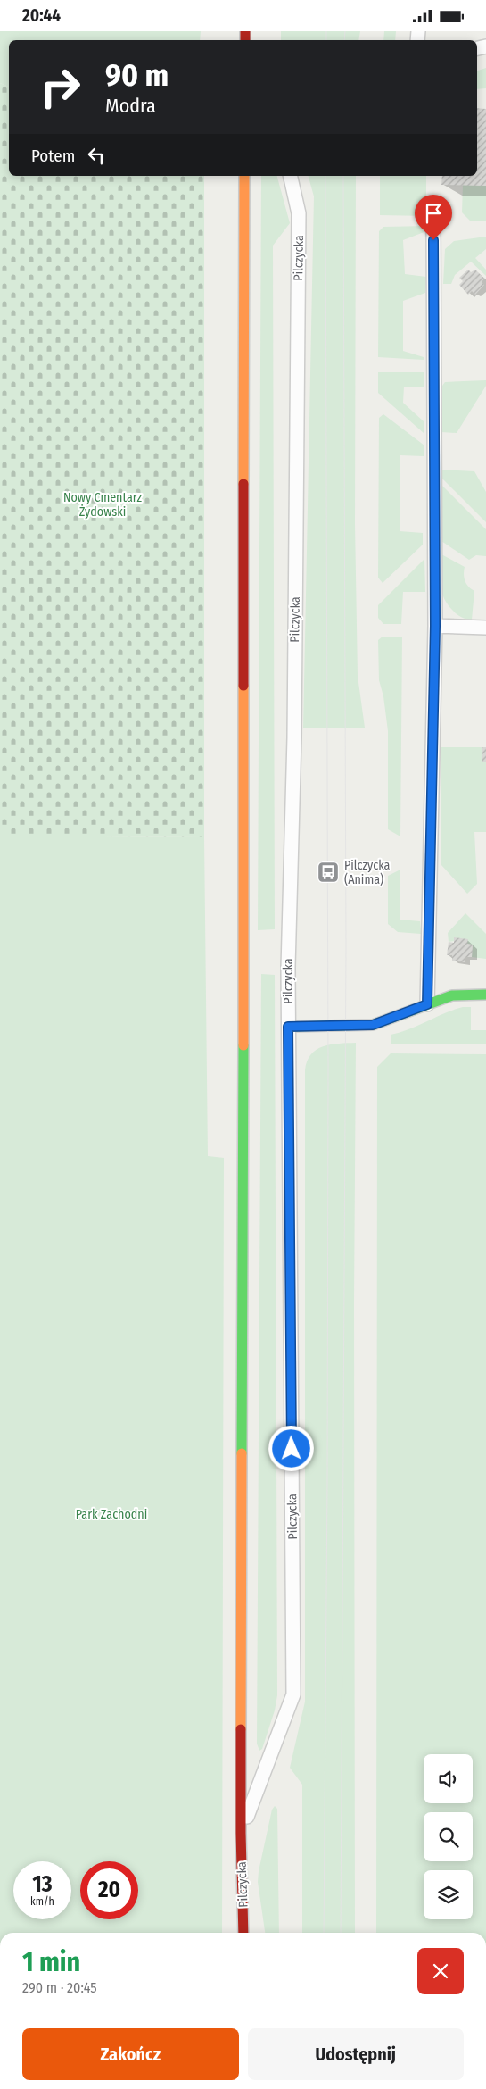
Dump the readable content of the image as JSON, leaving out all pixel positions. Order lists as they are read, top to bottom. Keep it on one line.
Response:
{"streets":{"street":["Pilczycka"]},"parks":["Nowy Cmentarz Żydowski","Park Zachodni"],"places":{"bus stop":["Pilczycka (Anima)"]},"page":{"status":"20:44","turn":["90 m","Modra"],"then":"Potem","speed":"13 km/h","limit":"20","heading":["1 min","290 m · 20:45"],"buttons":["Zakończ","Udostępnij"]}}
